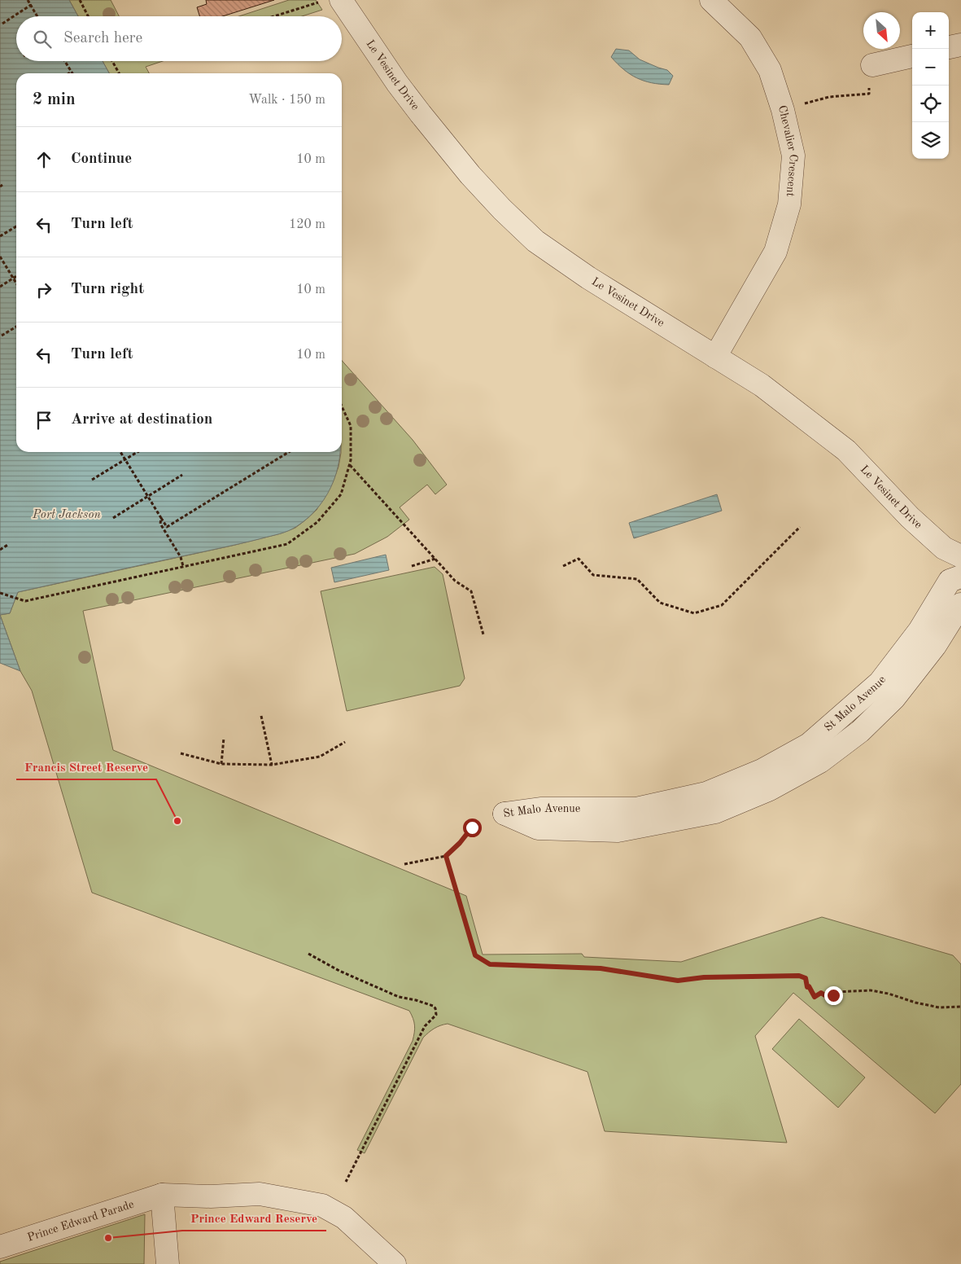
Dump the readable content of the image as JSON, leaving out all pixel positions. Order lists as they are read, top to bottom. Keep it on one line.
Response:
{"streets":{"street":["Le Vesinet Drive","Chevalier Crescent","St Malo Avenue","Prince Edward Parade"]},"crossings":[["Le Vesinet Drive","Chevalier Crescent"]],"water":["Port Jackson"],"places":["Francis Street Reserve","Prince Edward Reserve"],"north":"bottom right","page":{"map_buttons":["+","−"],"search":"Search here","heading":["2 min","Walk · 150 m"],"list":[["Continue","10 m"],["Turn left","120 m"],["Turn right","10 m"],["Turn left","10 m"],"Arrive at destination"]}}
